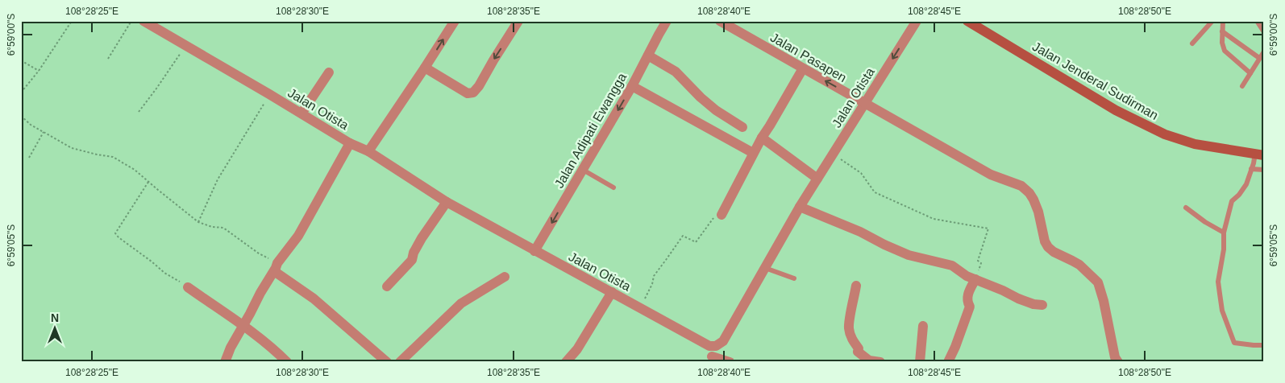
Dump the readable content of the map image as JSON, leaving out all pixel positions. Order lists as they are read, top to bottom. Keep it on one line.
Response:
{"streets":{"main road":["Jalan Jenderal Sudirman"],"street":["Jalan Pasapen","Jalan Otista","Jalan Adipati Ewangga"]},"crossings":[["Jalan Pasapen","Jalan Otista"],["Jalan Otista","Jalan Adipati Ewangga"]],"one_way":["Jalan Adipati Ewangga"],"north":"top","coordinates":["108°28'25\"E","108°28'30\"E","108°28'35\"E","108°28'40\"E","108°28'45\"E","108°28'50\"E","6°59'00\"S","6°59'05\"S"]}
